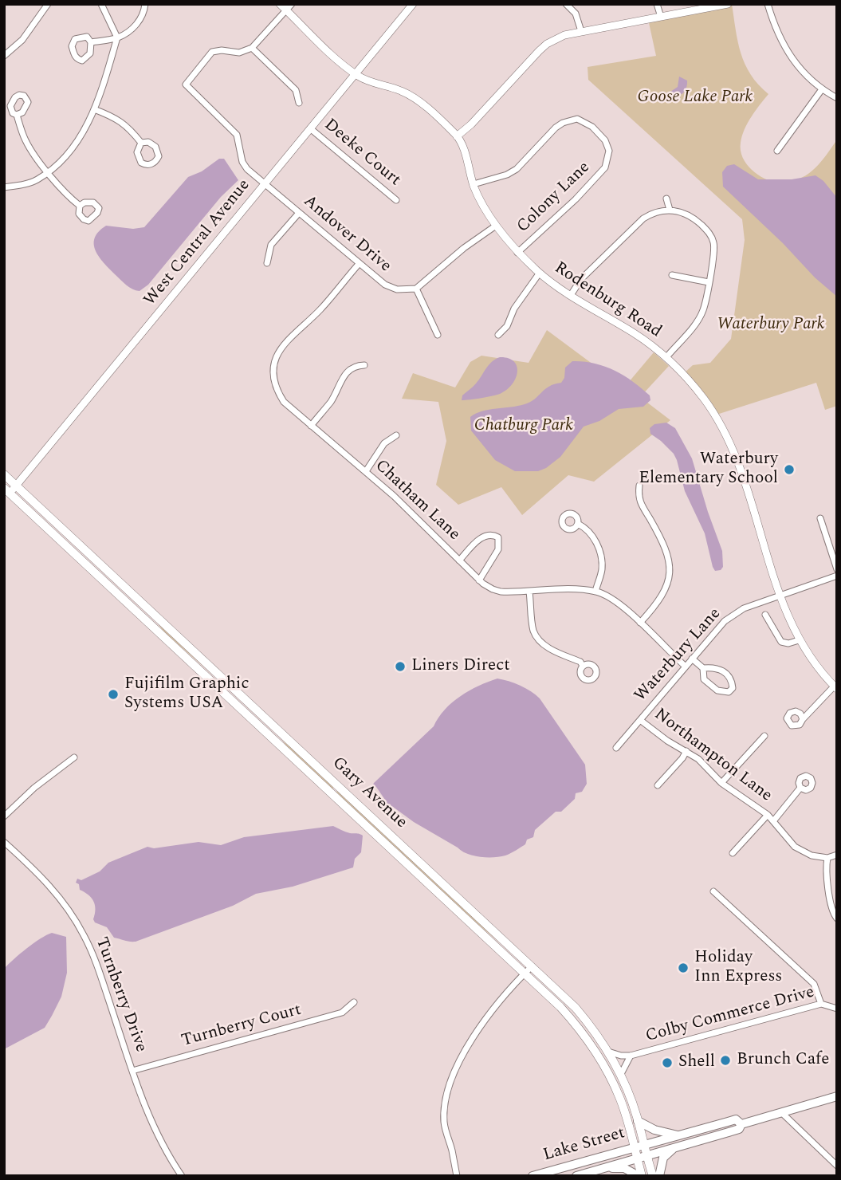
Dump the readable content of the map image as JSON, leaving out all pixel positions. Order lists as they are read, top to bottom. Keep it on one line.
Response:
{"streets":{"main road":["Gary Avenue","Lake Street"],"street":["Deeke Court","Colony Lane","Andover Drive","West Central Avenue","Rodenburg Road","Chatham Lane","Waterbury Lane","Northampton Lane","Turnberry Drive","Colby Commerce Drive","Turnberry Court"]},"crossings":[["Deeke Court","West Central Avenue"],["Colony Lane","Rodenburg Road"],["Andover Drive","West Central Avenue"],["Andover Drive","Chatham Lane"],["West Central Avenue","Rodenburg Road"],["West Central Avenue","Gary Avenue"],["Rodenburg Road","Waterbury Lane"],["Chatham Lane","Waterbury Lane"],["Waterbury Lane","Northampton Lane"],["Gary Avenue","Colby Commerce Drive"],["Gary Avenue","Lake Street"],["Turnberry Drive","Turnberry Court"]],"parks":["Goose Lake Park","Waterbury Park","Chatburg Park"],"places":["Waterbury Elementary School","Liners Direct","Fujifilm Graphic Systems USA","Holiday Inn Express","Brunch Cafe","Shell"]}
